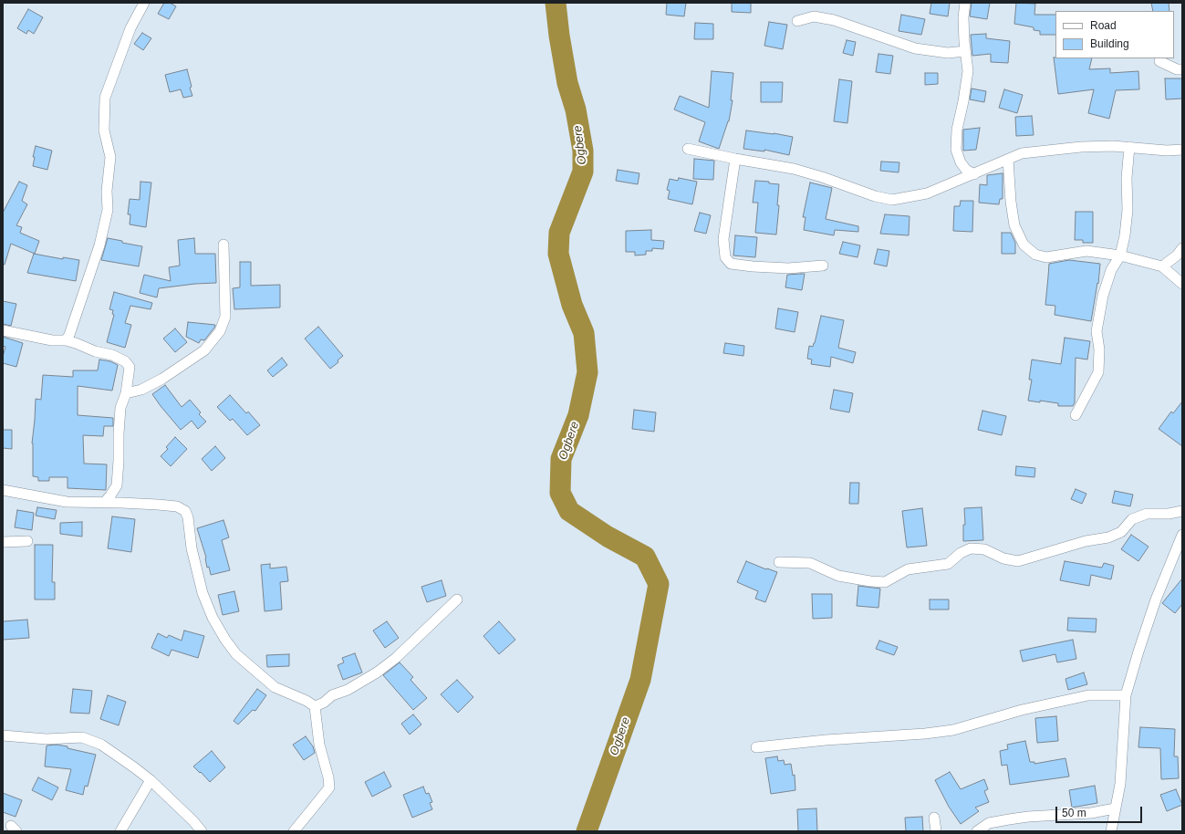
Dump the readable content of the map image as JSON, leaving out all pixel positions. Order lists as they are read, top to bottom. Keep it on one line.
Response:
{"water":["Ogbere"],"legend":["Road","Building"],"scale_bar":"50 m"}
